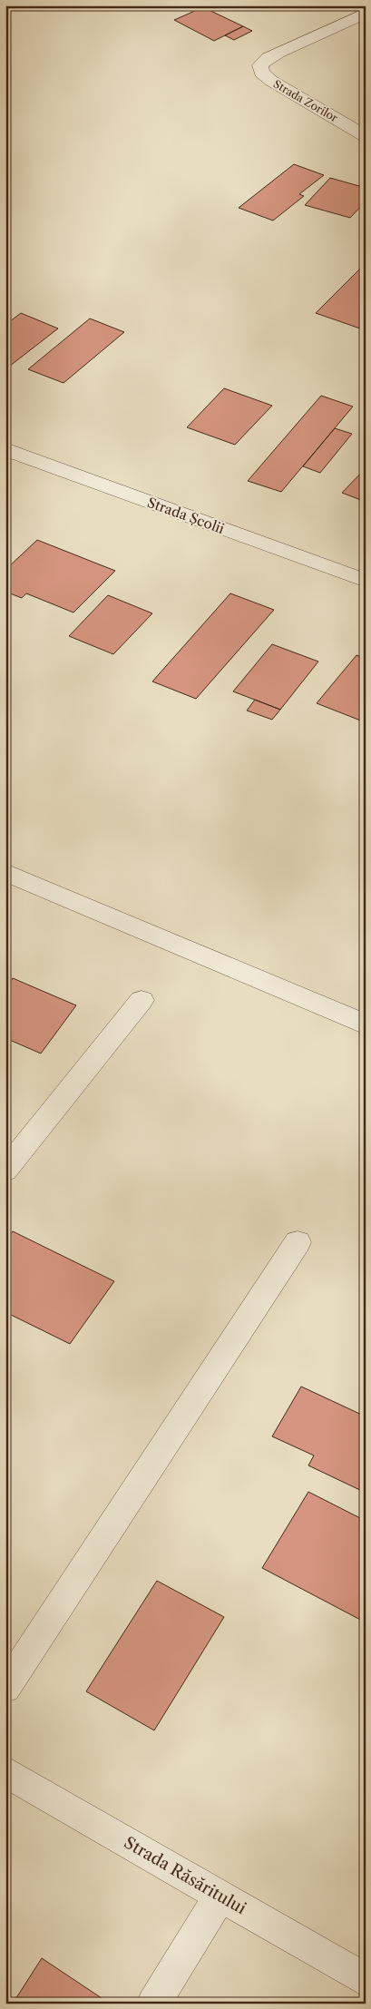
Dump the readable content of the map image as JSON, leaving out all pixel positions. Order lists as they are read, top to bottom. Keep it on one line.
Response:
{"streets":{"street":["Strada Zorilor","Strada Școlii","Strada Răsăritului"]}}
